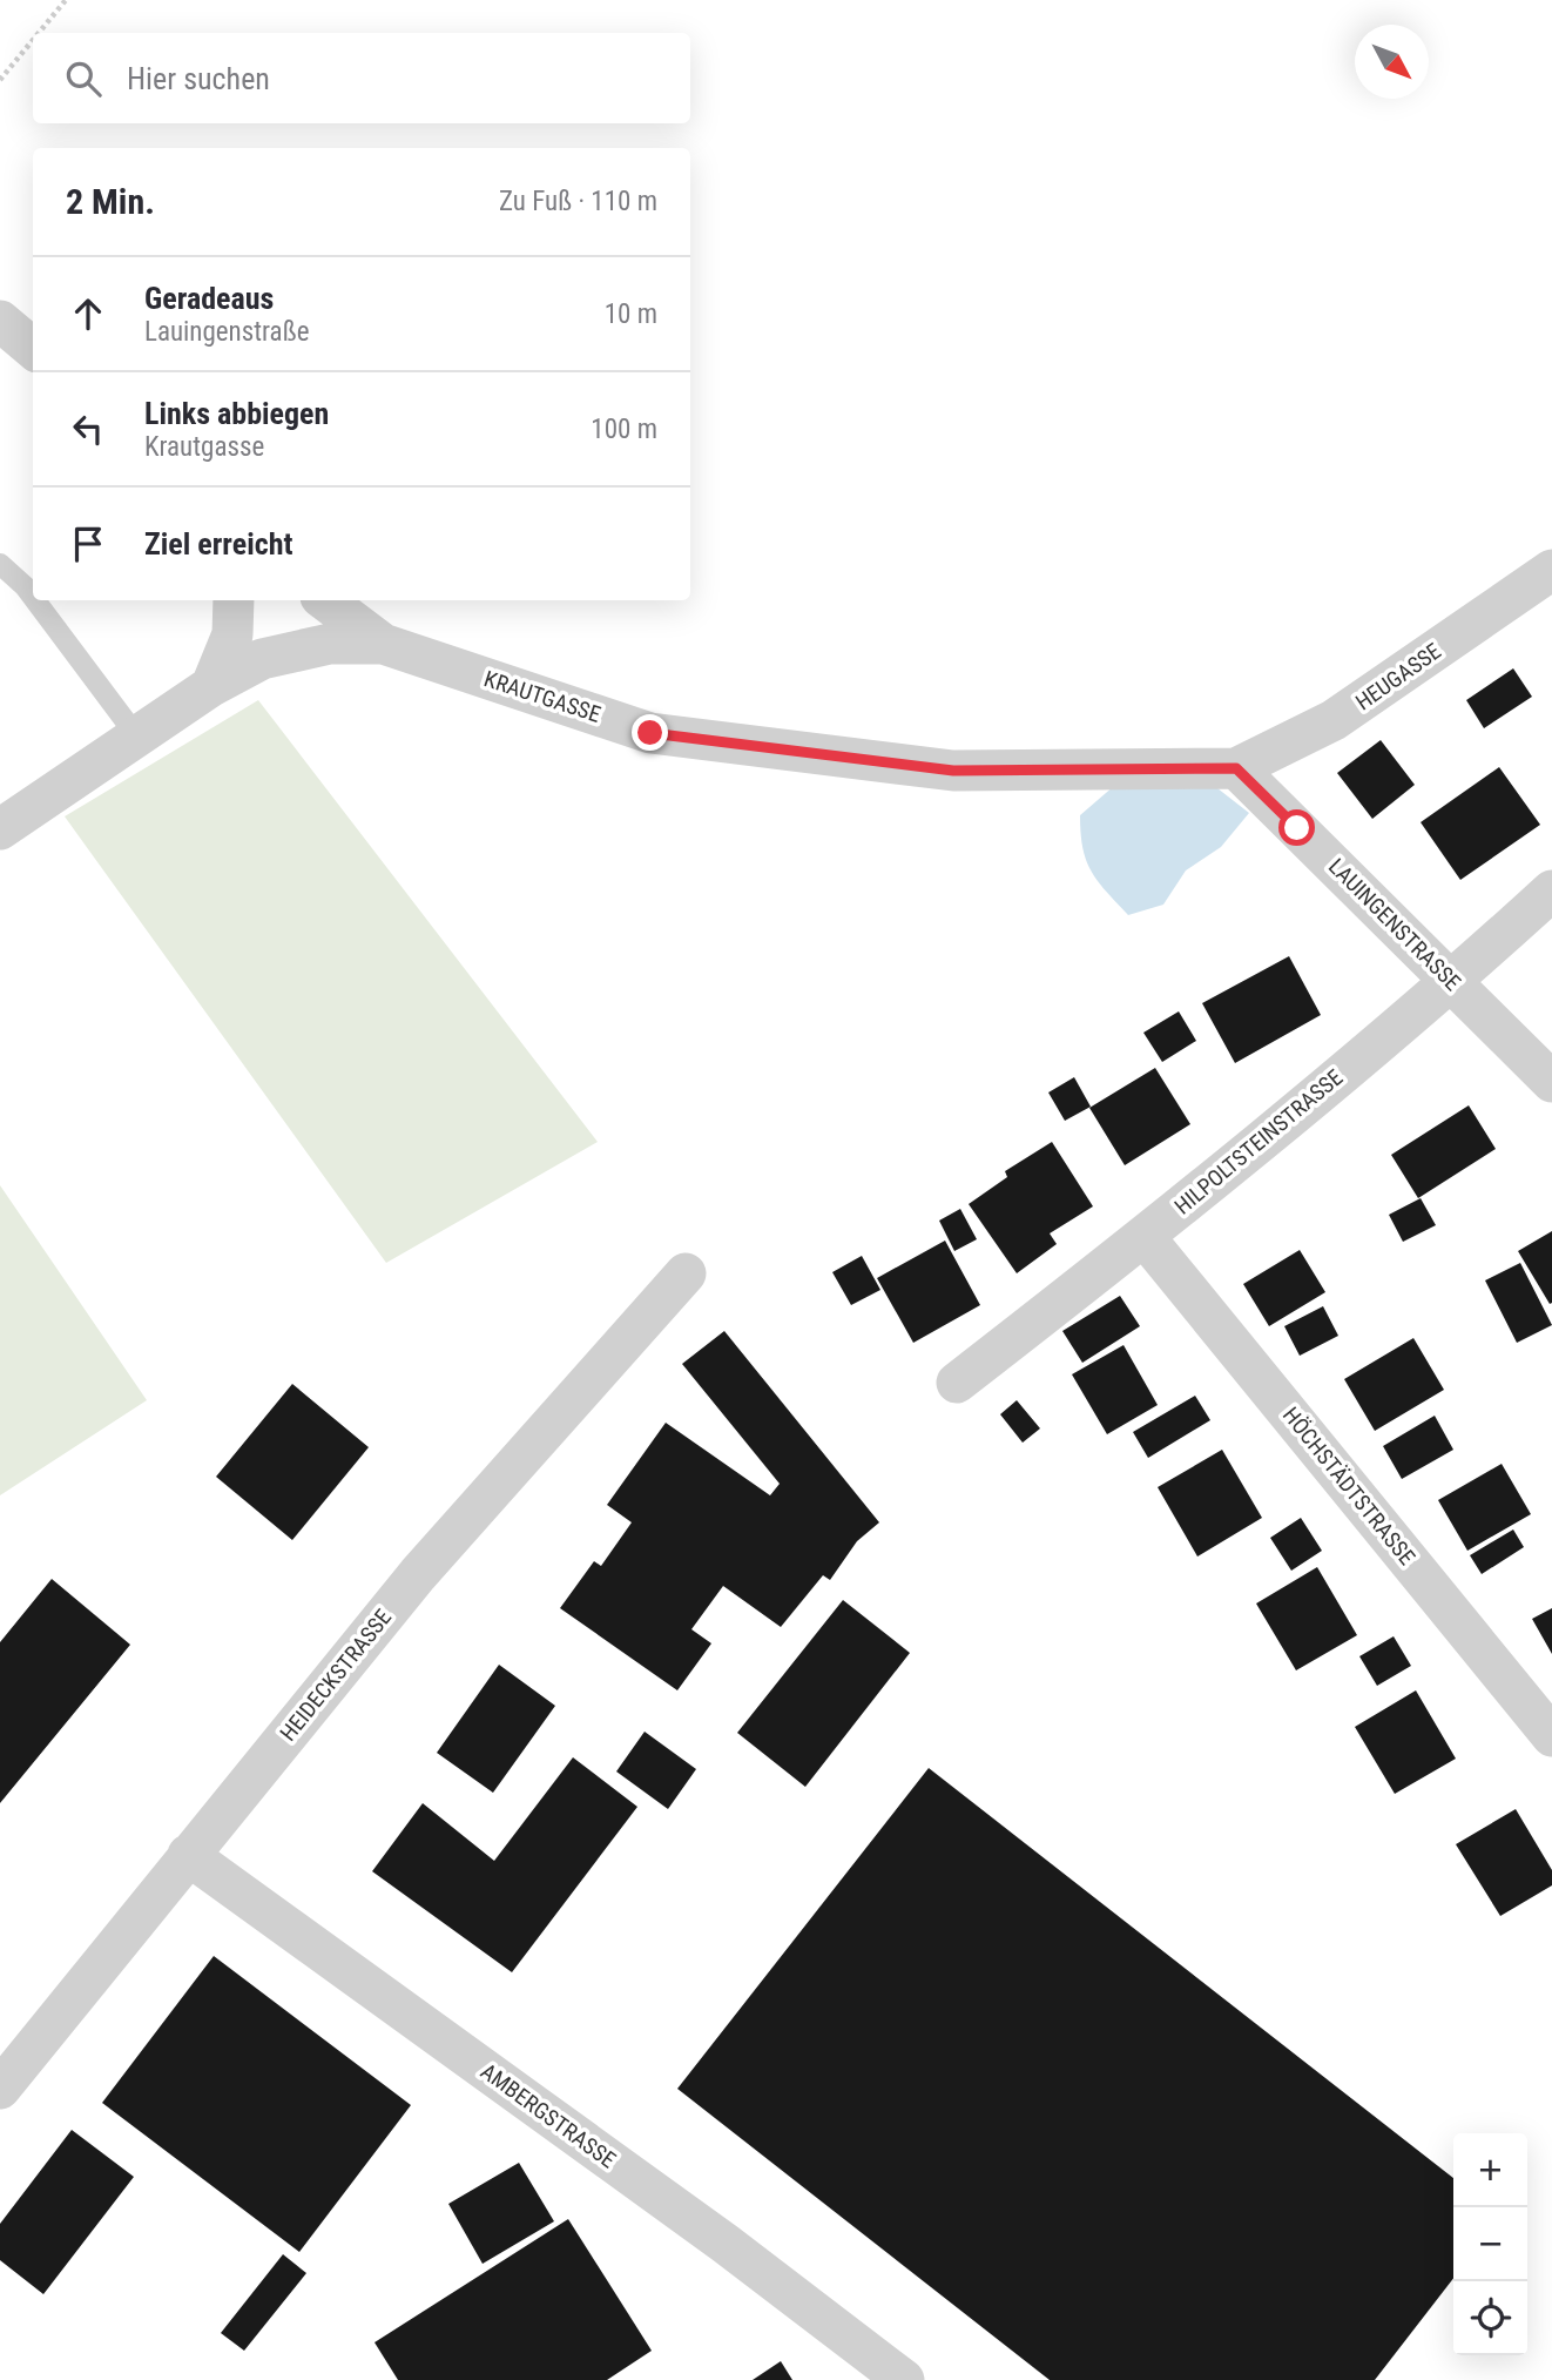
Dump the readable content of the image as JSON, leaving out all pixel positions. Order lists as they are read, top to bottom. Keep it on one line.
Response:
{"streets":{"street":["HEUGASSE","KRAUTGASSE","LAUINGENSTRASSE","HILPOLTSTEINSTRASSE","HÖCHSTÄDTSTRASSE","HEIDECKSTRASSE","AMBERGSTRASSE"]},"crossings":[["HEUGASSE","KRAUTGASSE"],["HEUGASSE","LAUINGENSTRASSE"],["KRAUTGASSE","LAUINGENSTRASSE"],["LAUINGENSTRASSE","HILPOLTSTEINSTRASSE"],["HILPOLTSTEINSTRASSE","HÖCHSTÄDTSTRASSE"],["HEIDECKSTRASSE","AMBERGSTRASSE"]],"north":"bottom right","page":{"search":"Hier suchen","heading":["2 Min.","Zu Fuß · 110 m"],"list":[["Geradeaus","Lauingenstraße","10 m"],["Links abbiegen","Krautgasse","100 m"],"Ziel erreicht"],"map_buttons":["+","−"]}}
